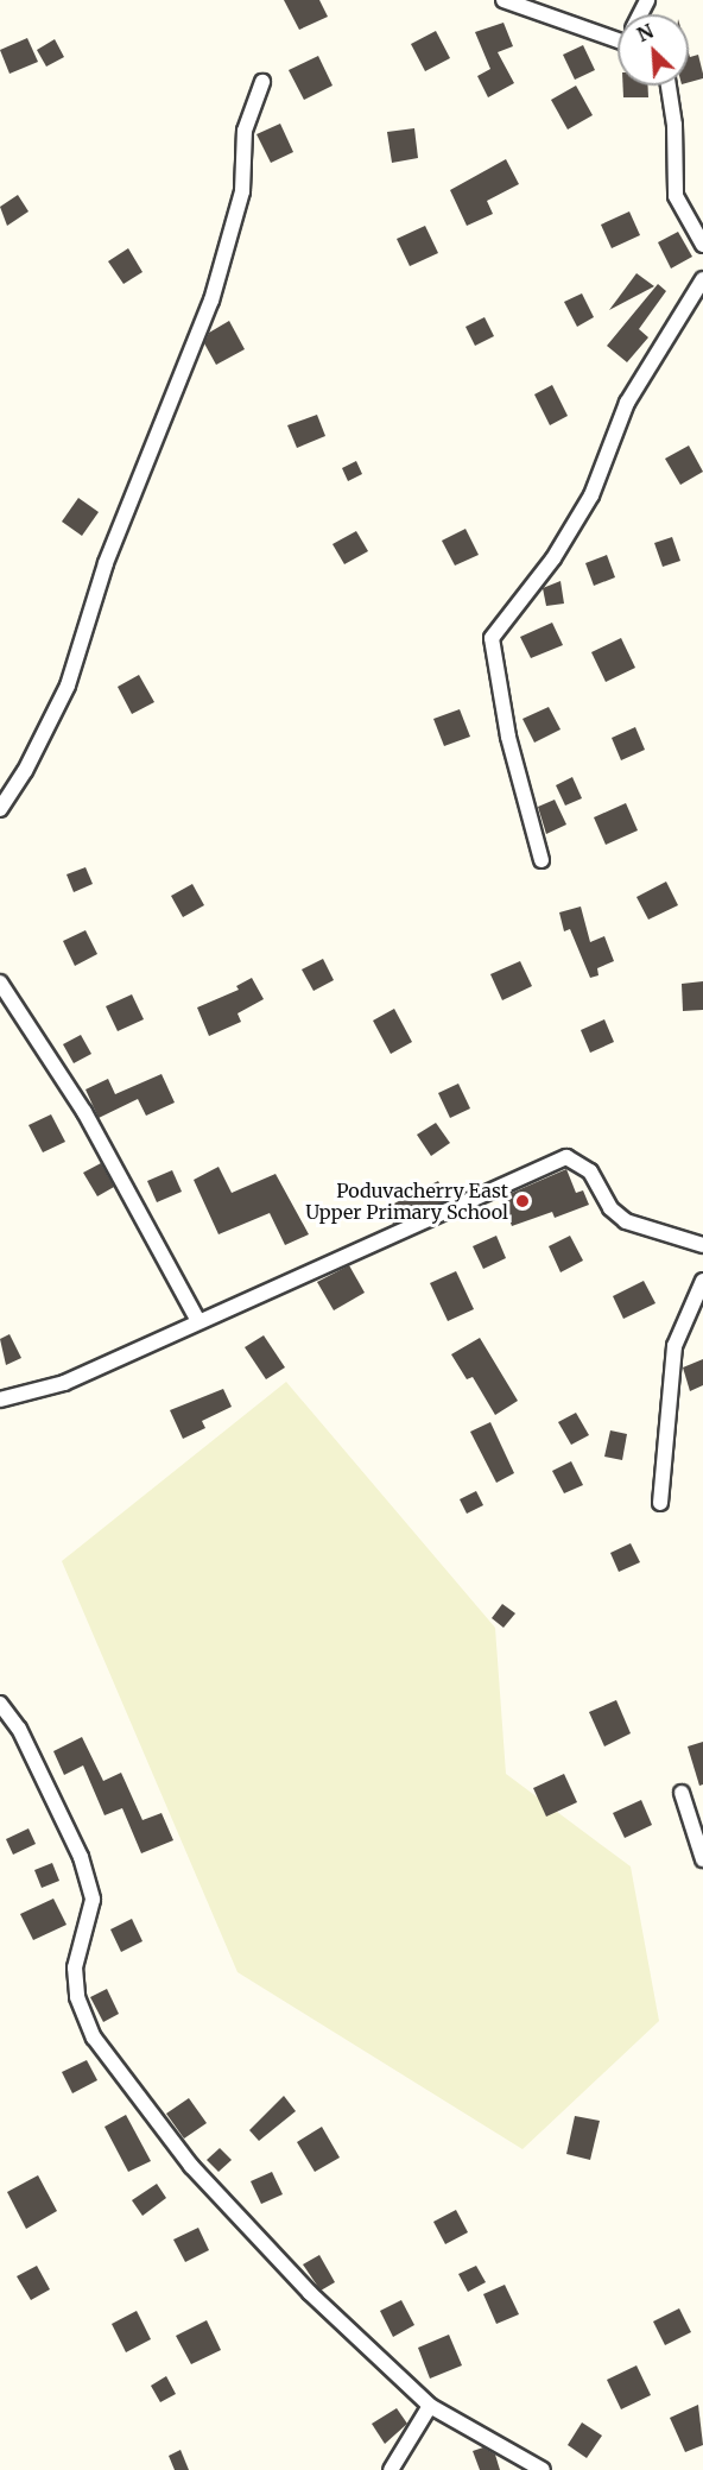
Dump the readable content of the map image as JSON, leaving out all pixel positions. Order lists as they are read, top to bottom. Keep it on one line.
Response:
{"places":["Poduvacherry East Upper Primary School"],"north":"top left"}
